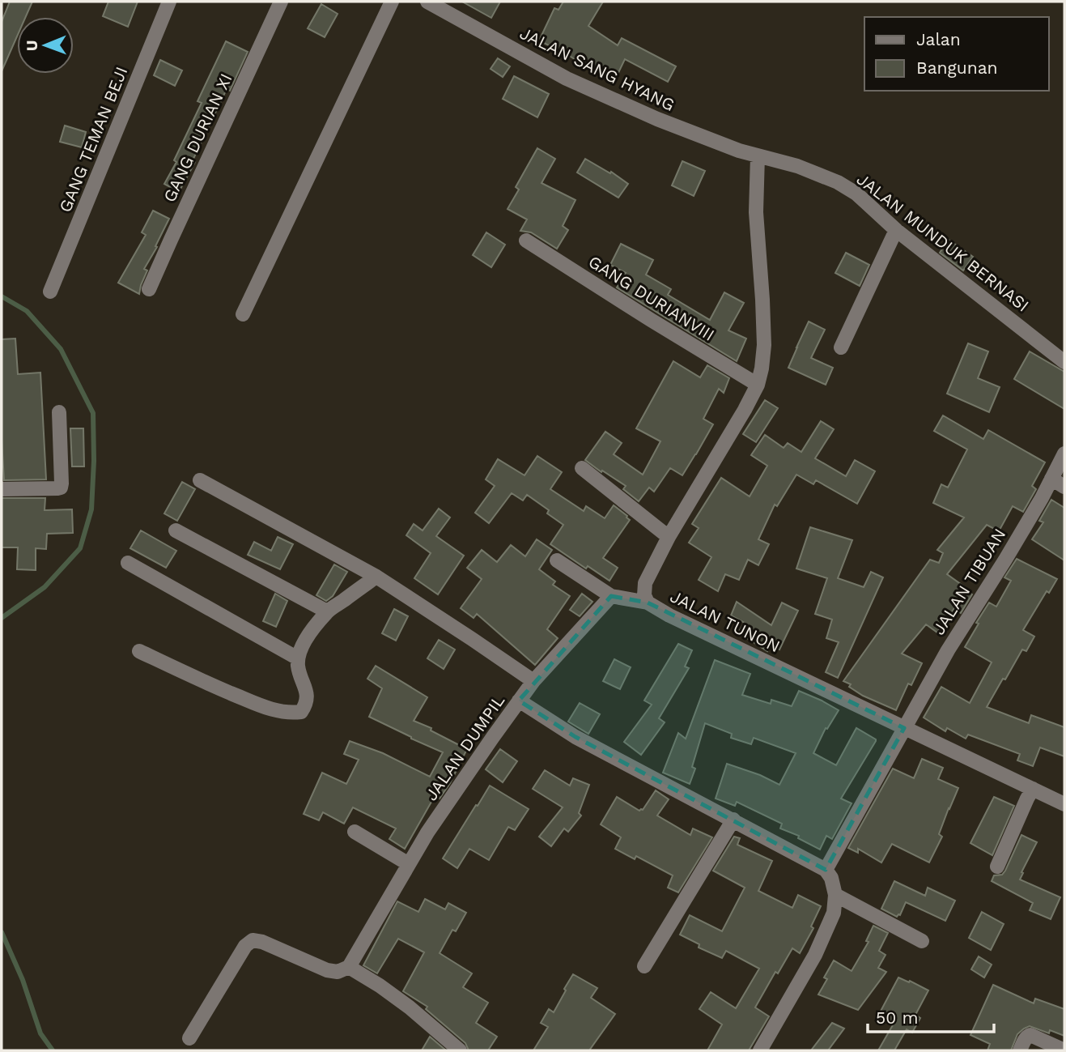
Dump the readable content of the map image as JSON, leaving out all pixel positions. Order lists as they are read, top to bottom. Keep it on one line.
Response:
{"streets":{"street":["JALAN SANG HYANG","GANG DURIAN XI","GANG TEMAN BEJI","JALAN MUNDUK BERNASI","GANG DURIANVIII","JALAN TIBUAN","JALAN TUNON","JALAN DUMPIL"]},"crossings":[["JALAN SANG HYANG","JALAN MUNDUK BERNASI"],["JALAN SANG HYANG","JALAN TUNON"],["JALAN MUNDUK BERNASI","JALAN TUNON"],["GANG DURIANVIII","JALAN TUNON"],["JALAN TIBUAN","JALAN TUNON"]],"legend":["Jalan","Bangunan"],"scale_bar":"50 m","north":"left"}
